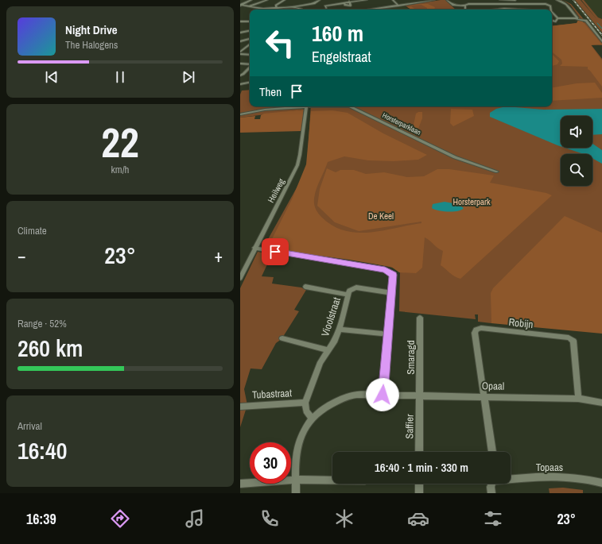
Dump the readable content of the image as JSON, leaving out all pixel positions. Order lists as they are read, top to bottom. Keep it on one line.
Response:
{"streets":{"street":["Horsterparklaan","Heilweg","Vioolstraat","Robijn","Smaragd","Opaal","Tubastraat","Saffier","Topaas"]},"crossings":[["Vioolstraat","Tubastraat"],["Robijn","Opaal"],["Smaragd","Opaal"],["Smaragd","Saffier"],["Opaal","Saffier"]],"parks":["Horsterpark","De Keel"],"page":{"turn":["160 m","Engelstraat"],"song":["Night Drive","The Halogens"],"then":"Then","tile":[["22","km/h"],"Climate",["Range · 52%","260 km"],["Arrival","16:40"]],"heat":["−","23°","+"],"limit":"30","trip":"16:40 · 1 min · 330 m","tabs":["16:39","23°"]}}
